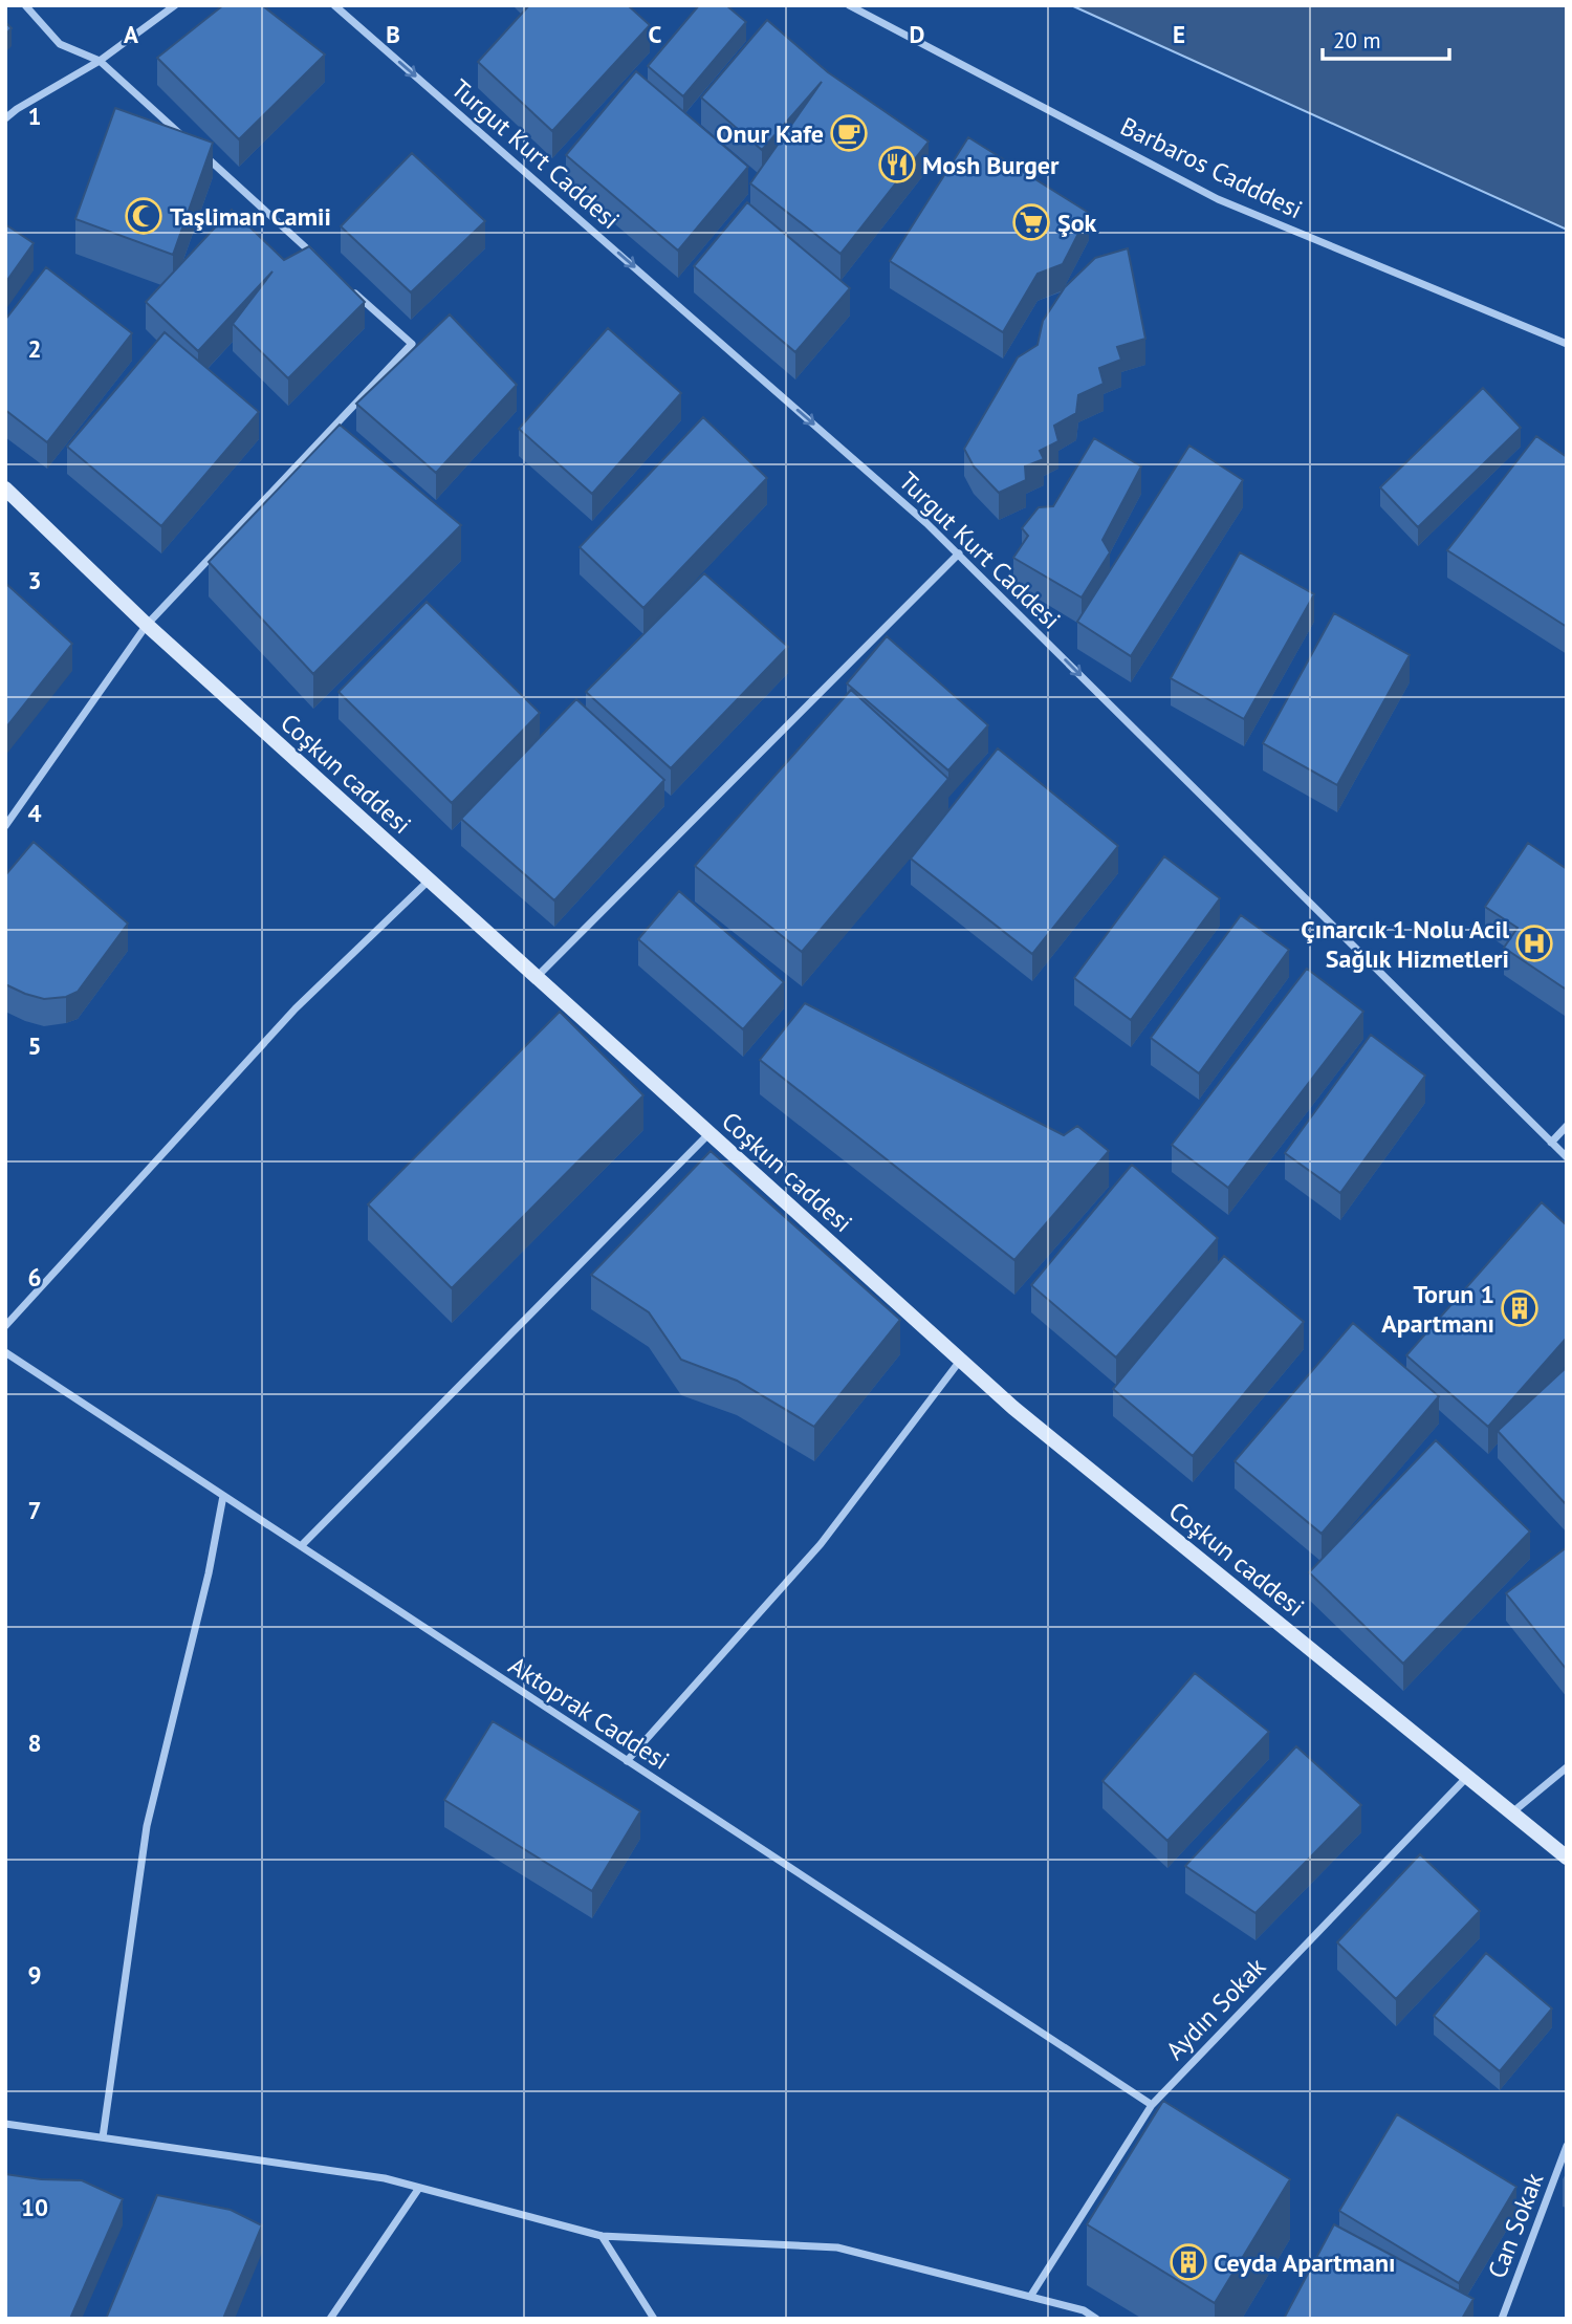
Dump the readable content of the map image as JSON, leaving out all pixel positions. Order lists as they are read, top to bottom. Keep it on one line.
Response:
{"streets":{"street":["Turgut Kurt Caddesi","Barbaros Cadddesi","Coşkun caddesi","Aktoprak Caddesi","Aydın Sokak","Can Sokak"]},"crossings":[["Coşkun caddesi","Aydın Sokak"],["Aktoprak Caddesi","Aydın Sokak"]],"one_way":["Turgut Kurt Caddesi"],"places":{"cafe":["Onur Kafe"],"restaurant":["Mosh Burger"],"mosque":["Taşliman Camii"],"supermarket":["Şok"],"hospital":["Çınarcık 1 Nolu Acil Sağlık Hizmetleri"],"building":["Torun 1 Apartmanı","Ceyda Apartmanı"]},"scale_bar":"20 m","grid":{"columns":["A","B","C","D","E"],"rows":["1","2","3","4","5","6","7","8","9","10"]}}
